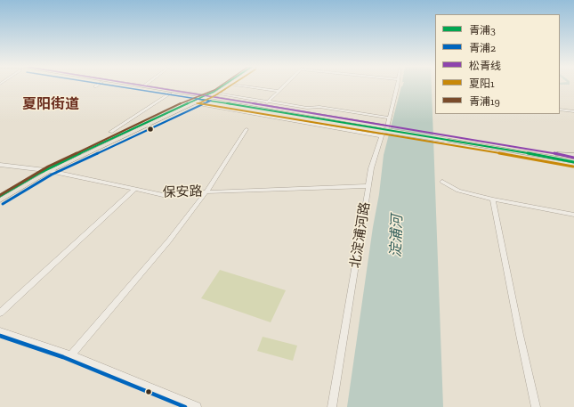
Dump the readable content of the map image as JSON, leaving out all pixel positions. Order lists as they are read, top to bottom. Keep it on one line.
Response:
{"streets":{"street":["保安路","北淀浦河路"]},"crossings":[["保安路","北淀浦河路"]],"districts":["夏阳街道"],"water":["淀浦河"],"lines":["transit line 青浦3","transit line 青浦2","transit line 松青线","transit line 夏阳1","transit line 青浦19"],"legend":["青浦3","青浦2","松青线","夏阳1","青浦19"]}
